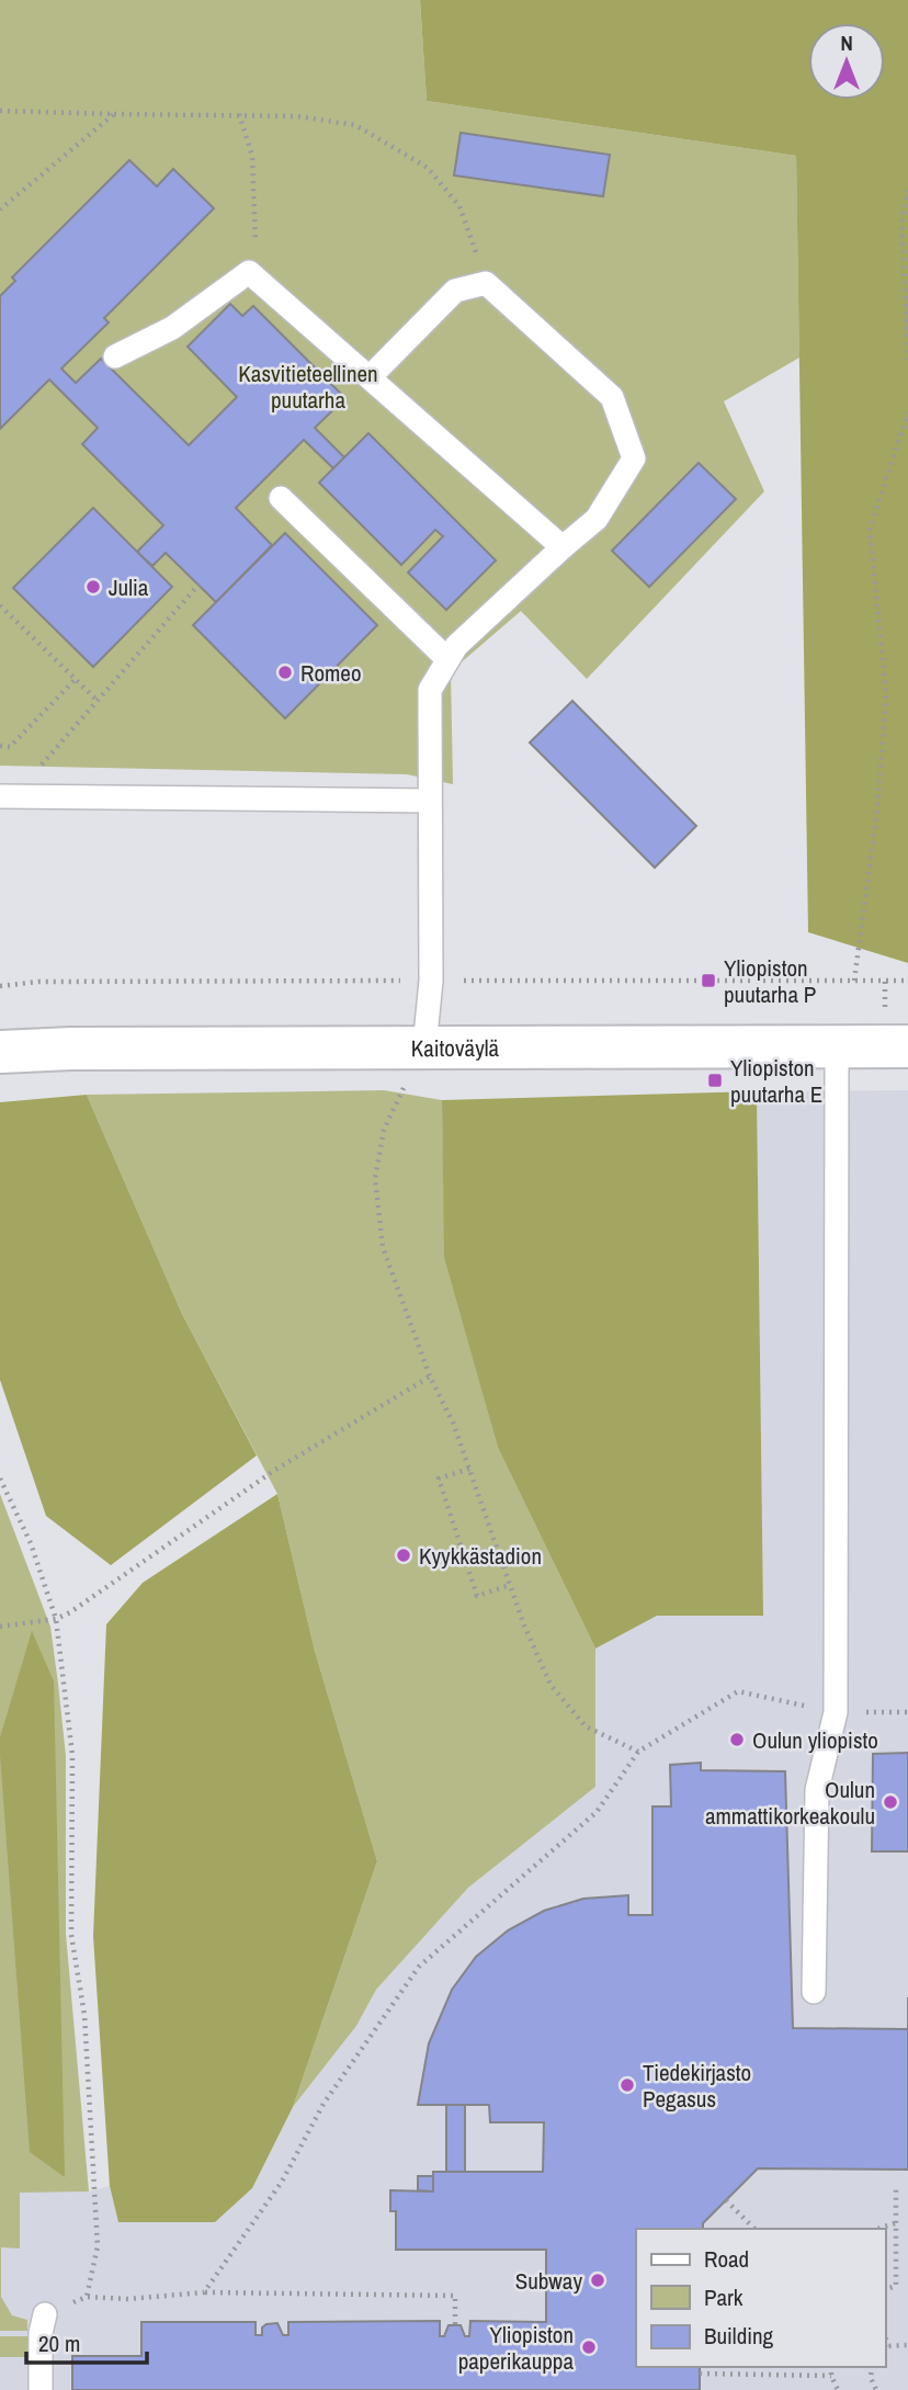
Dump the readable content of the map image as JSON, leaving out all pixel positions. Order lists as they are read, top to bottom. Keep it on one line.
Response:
{"streets":{"street":["Kaitoväylä"]},"parks":["Kasvitieteellinen puutarha"],"places":{"other":["Julia","Romeo","Kyykkästadion","Oulun yliopisto","Oulun ammattikorkeakoulu","Tiedekirjasto Pegasus","Subway","Yliopiston paperikauppa"],"transit":["Yliopiston puutarha P","Yliopiston puutarha E"]},"legend":["Road","Park","Building"],"scale_bar":"20 m","north":"top"}
